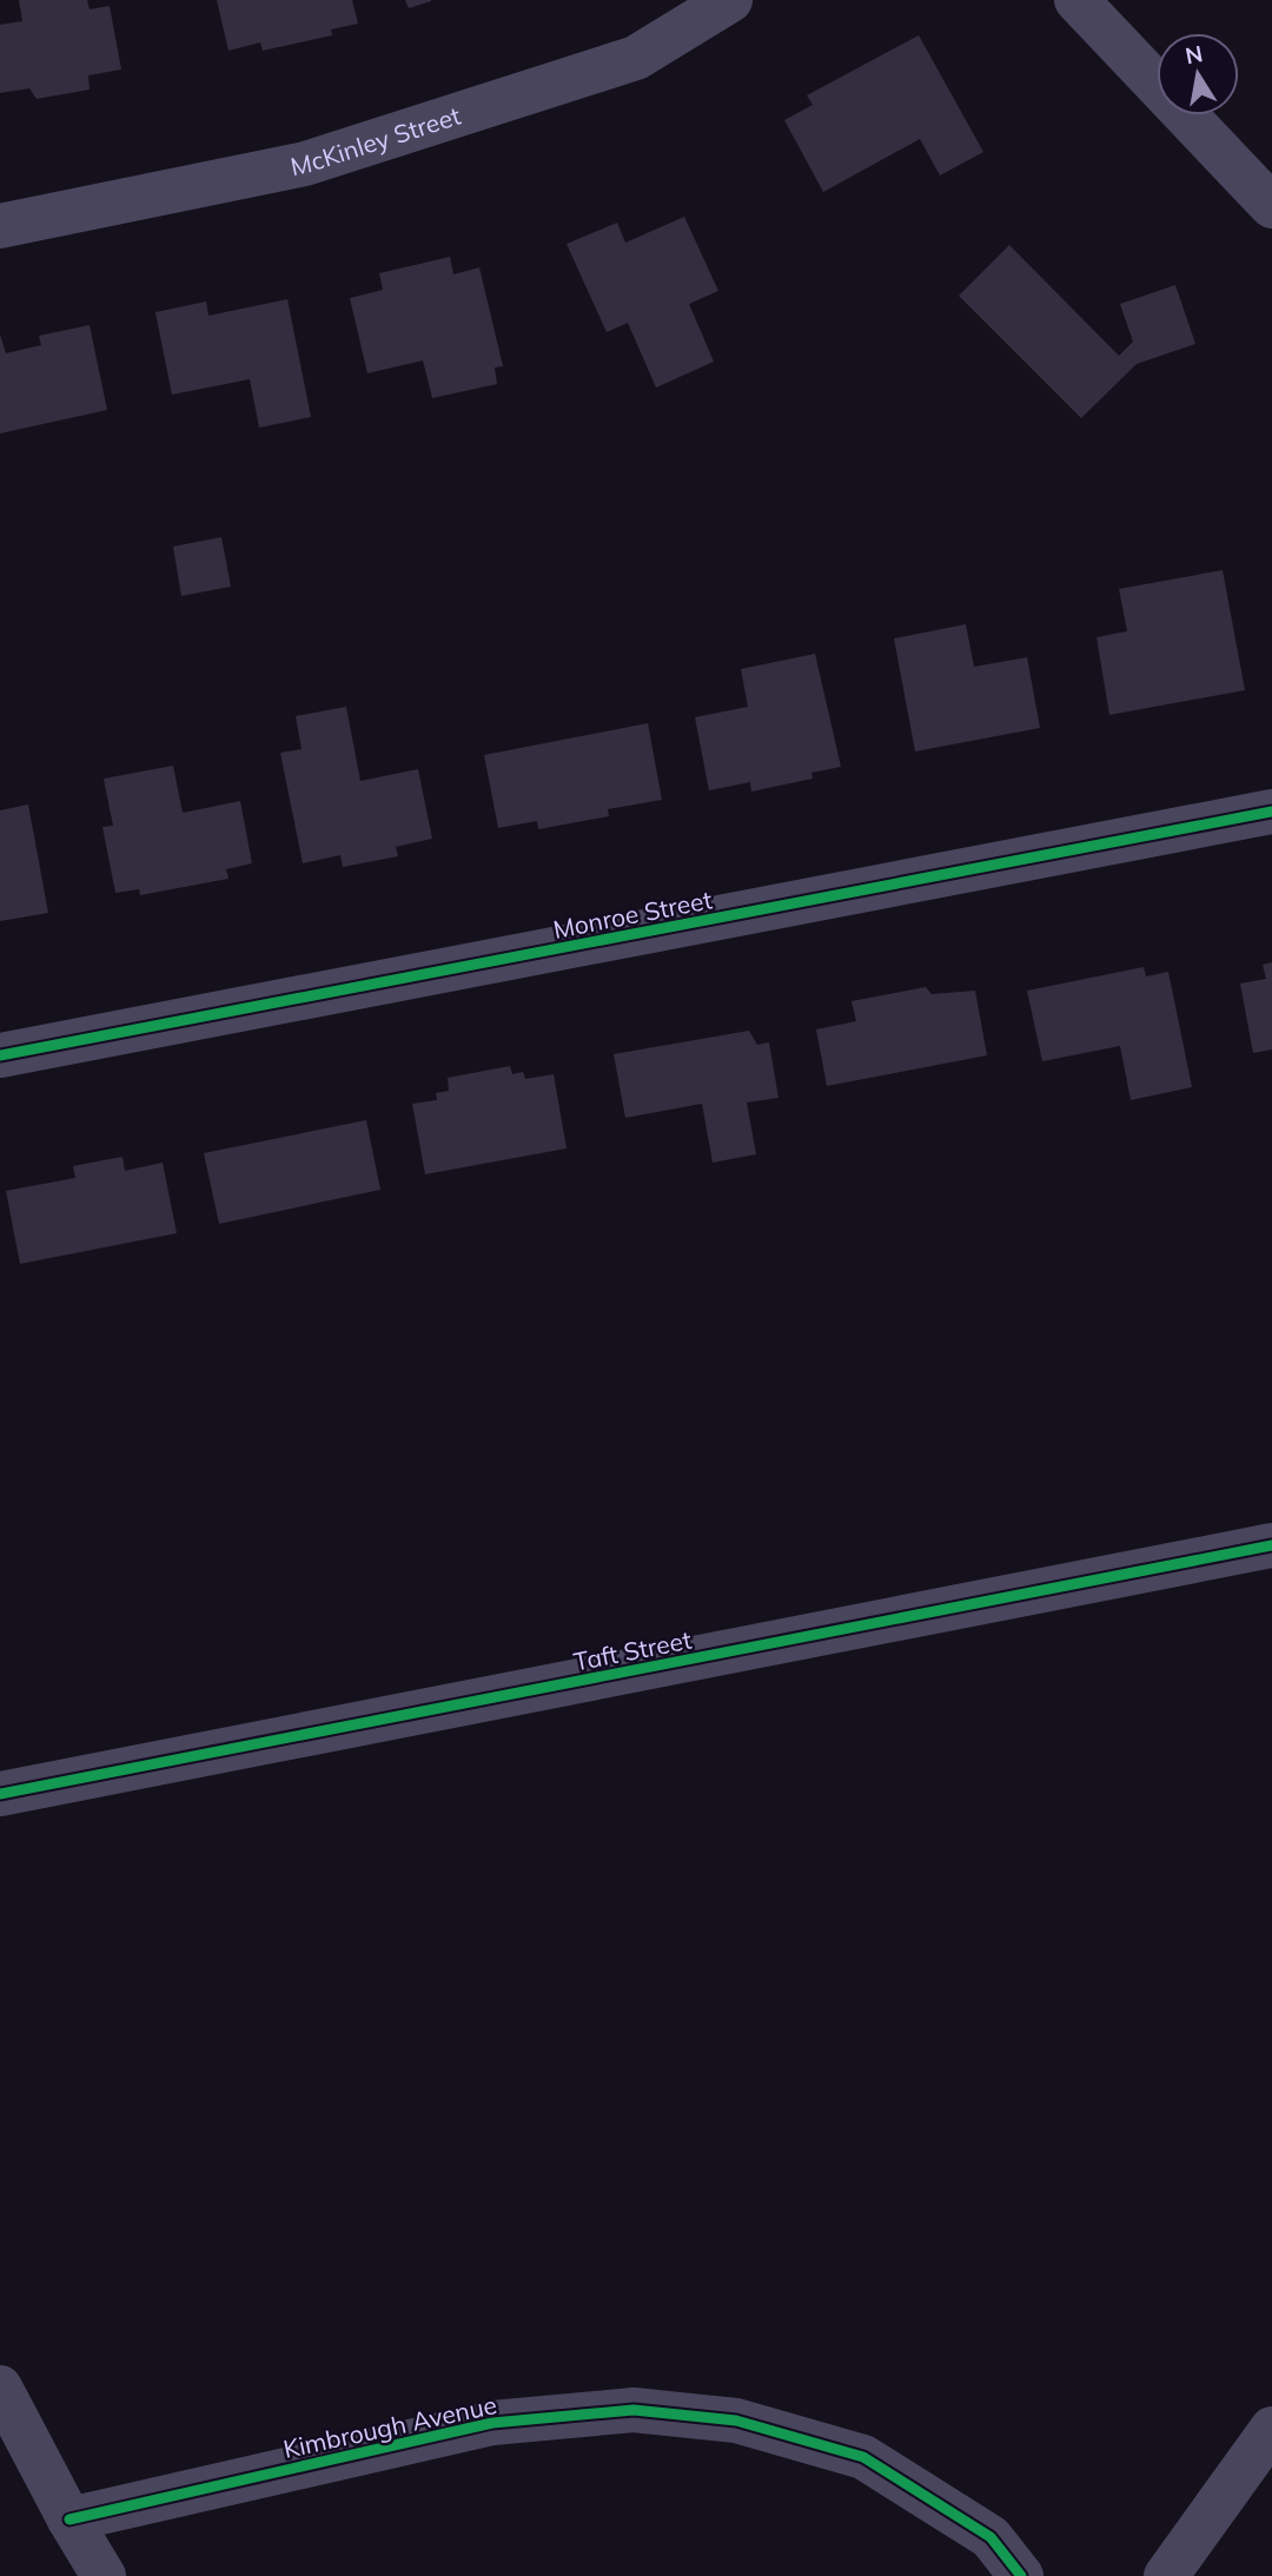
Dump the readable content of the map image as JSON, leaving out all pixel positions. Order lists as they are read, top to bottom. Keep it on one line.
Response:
{"streets":{"street":["McKinley Street","Monroe Street","Taft Street","Kimbrough Avenue"]},"north":"top"}
